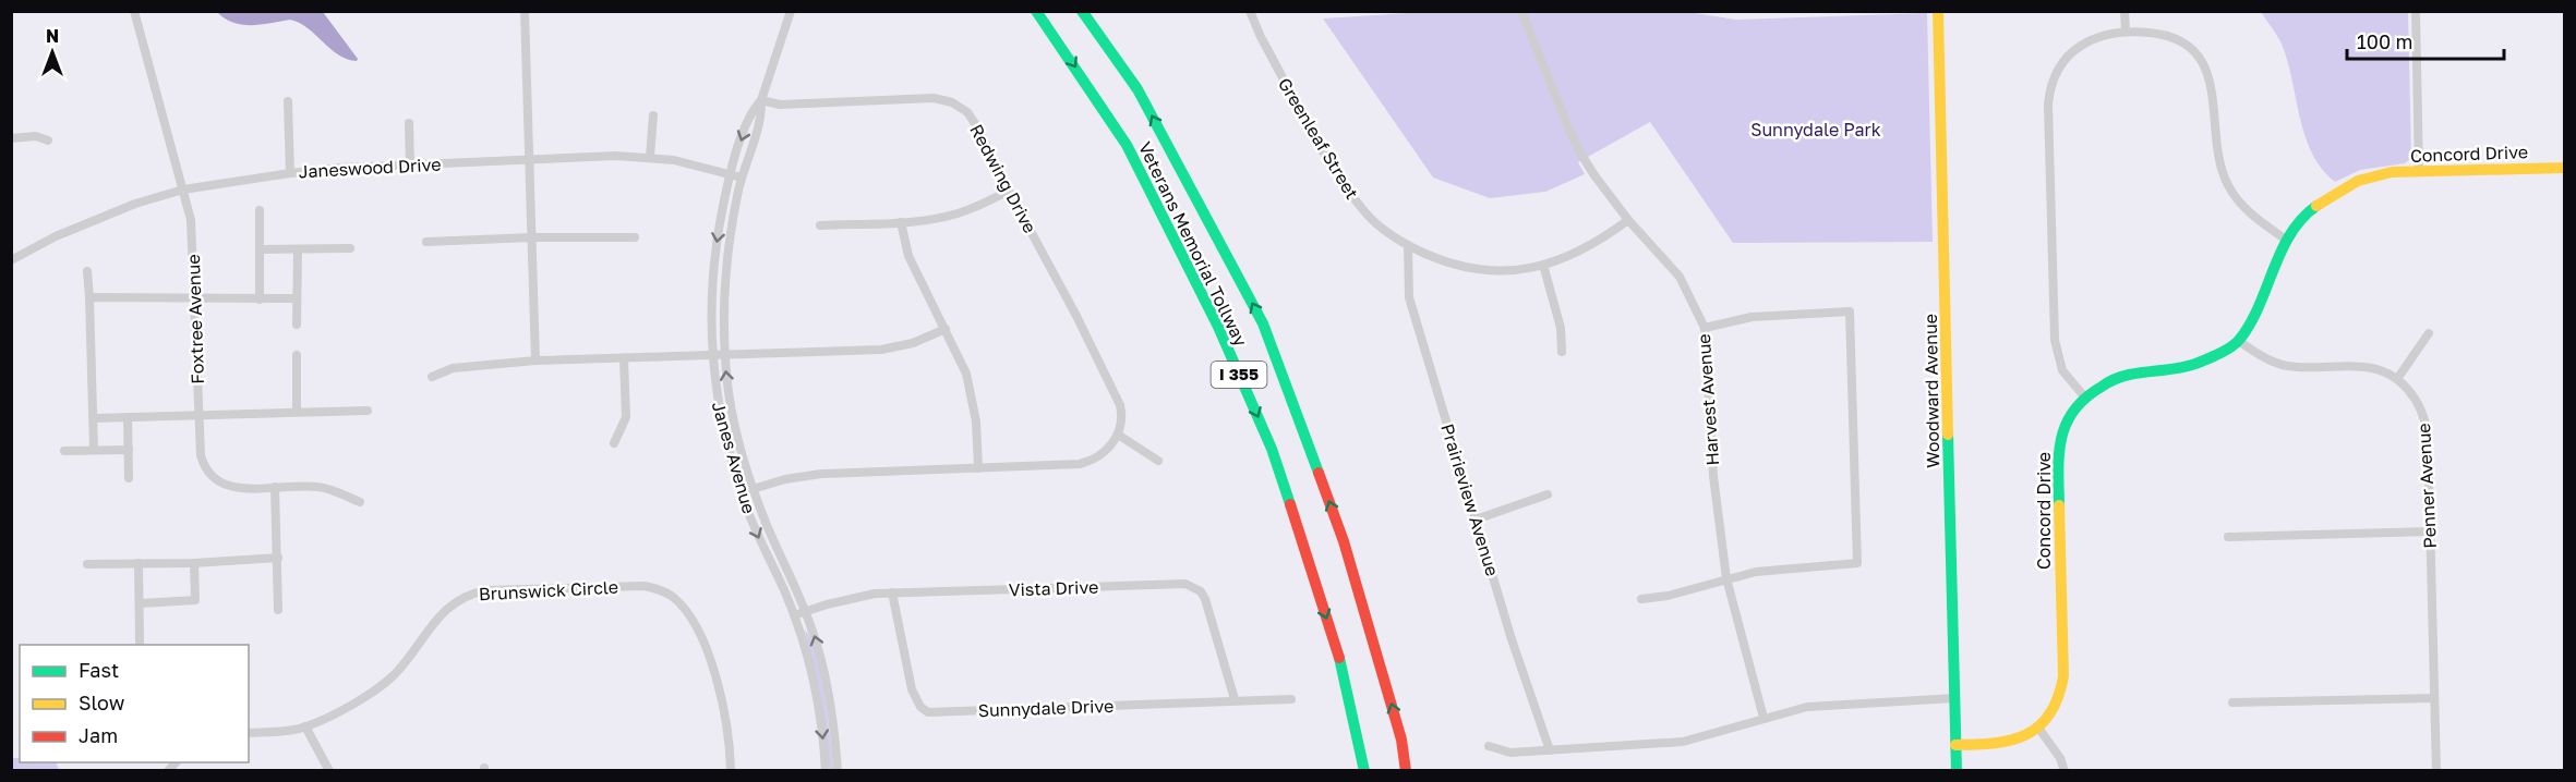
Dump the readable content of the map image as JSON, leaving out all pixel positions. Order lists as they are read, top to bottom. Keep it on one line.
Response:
{"streets":{"main road":["Concord Drive","Veterans Memorial Tollway","I 355","Woodward Avenue"],"street":["Greenleaf Street","Janeswood Drive","Redwing Drive","Foxtree Avenue","Harvest Avenue","Janes Avenue","Penner Avenue","Prairieview Avenue","Vista Drive","Brunswick Circle","Sunnydale Drive"]},"crossings":[["Greenleaf Street","Harvest Avenue"],["Greenleaf Street","Prairieview Avenue"],["Concord Drive","Woodward Avenue"],["Concord Drive","Penner Avenue"],["Janeswood Drive","Foxtree Avenue"],["Janeswood Drive","Janes Avenue"],["Redwing Drive","Janes Avenue"],["Janes Avenue","Vista Drive"],["Vista Drive","Sunnydale Drive"]],"parks":["Sunnydale Park"],"legend":["Fast","Slow","Jam"],"scale_bar":"100 m","north":"top"}
